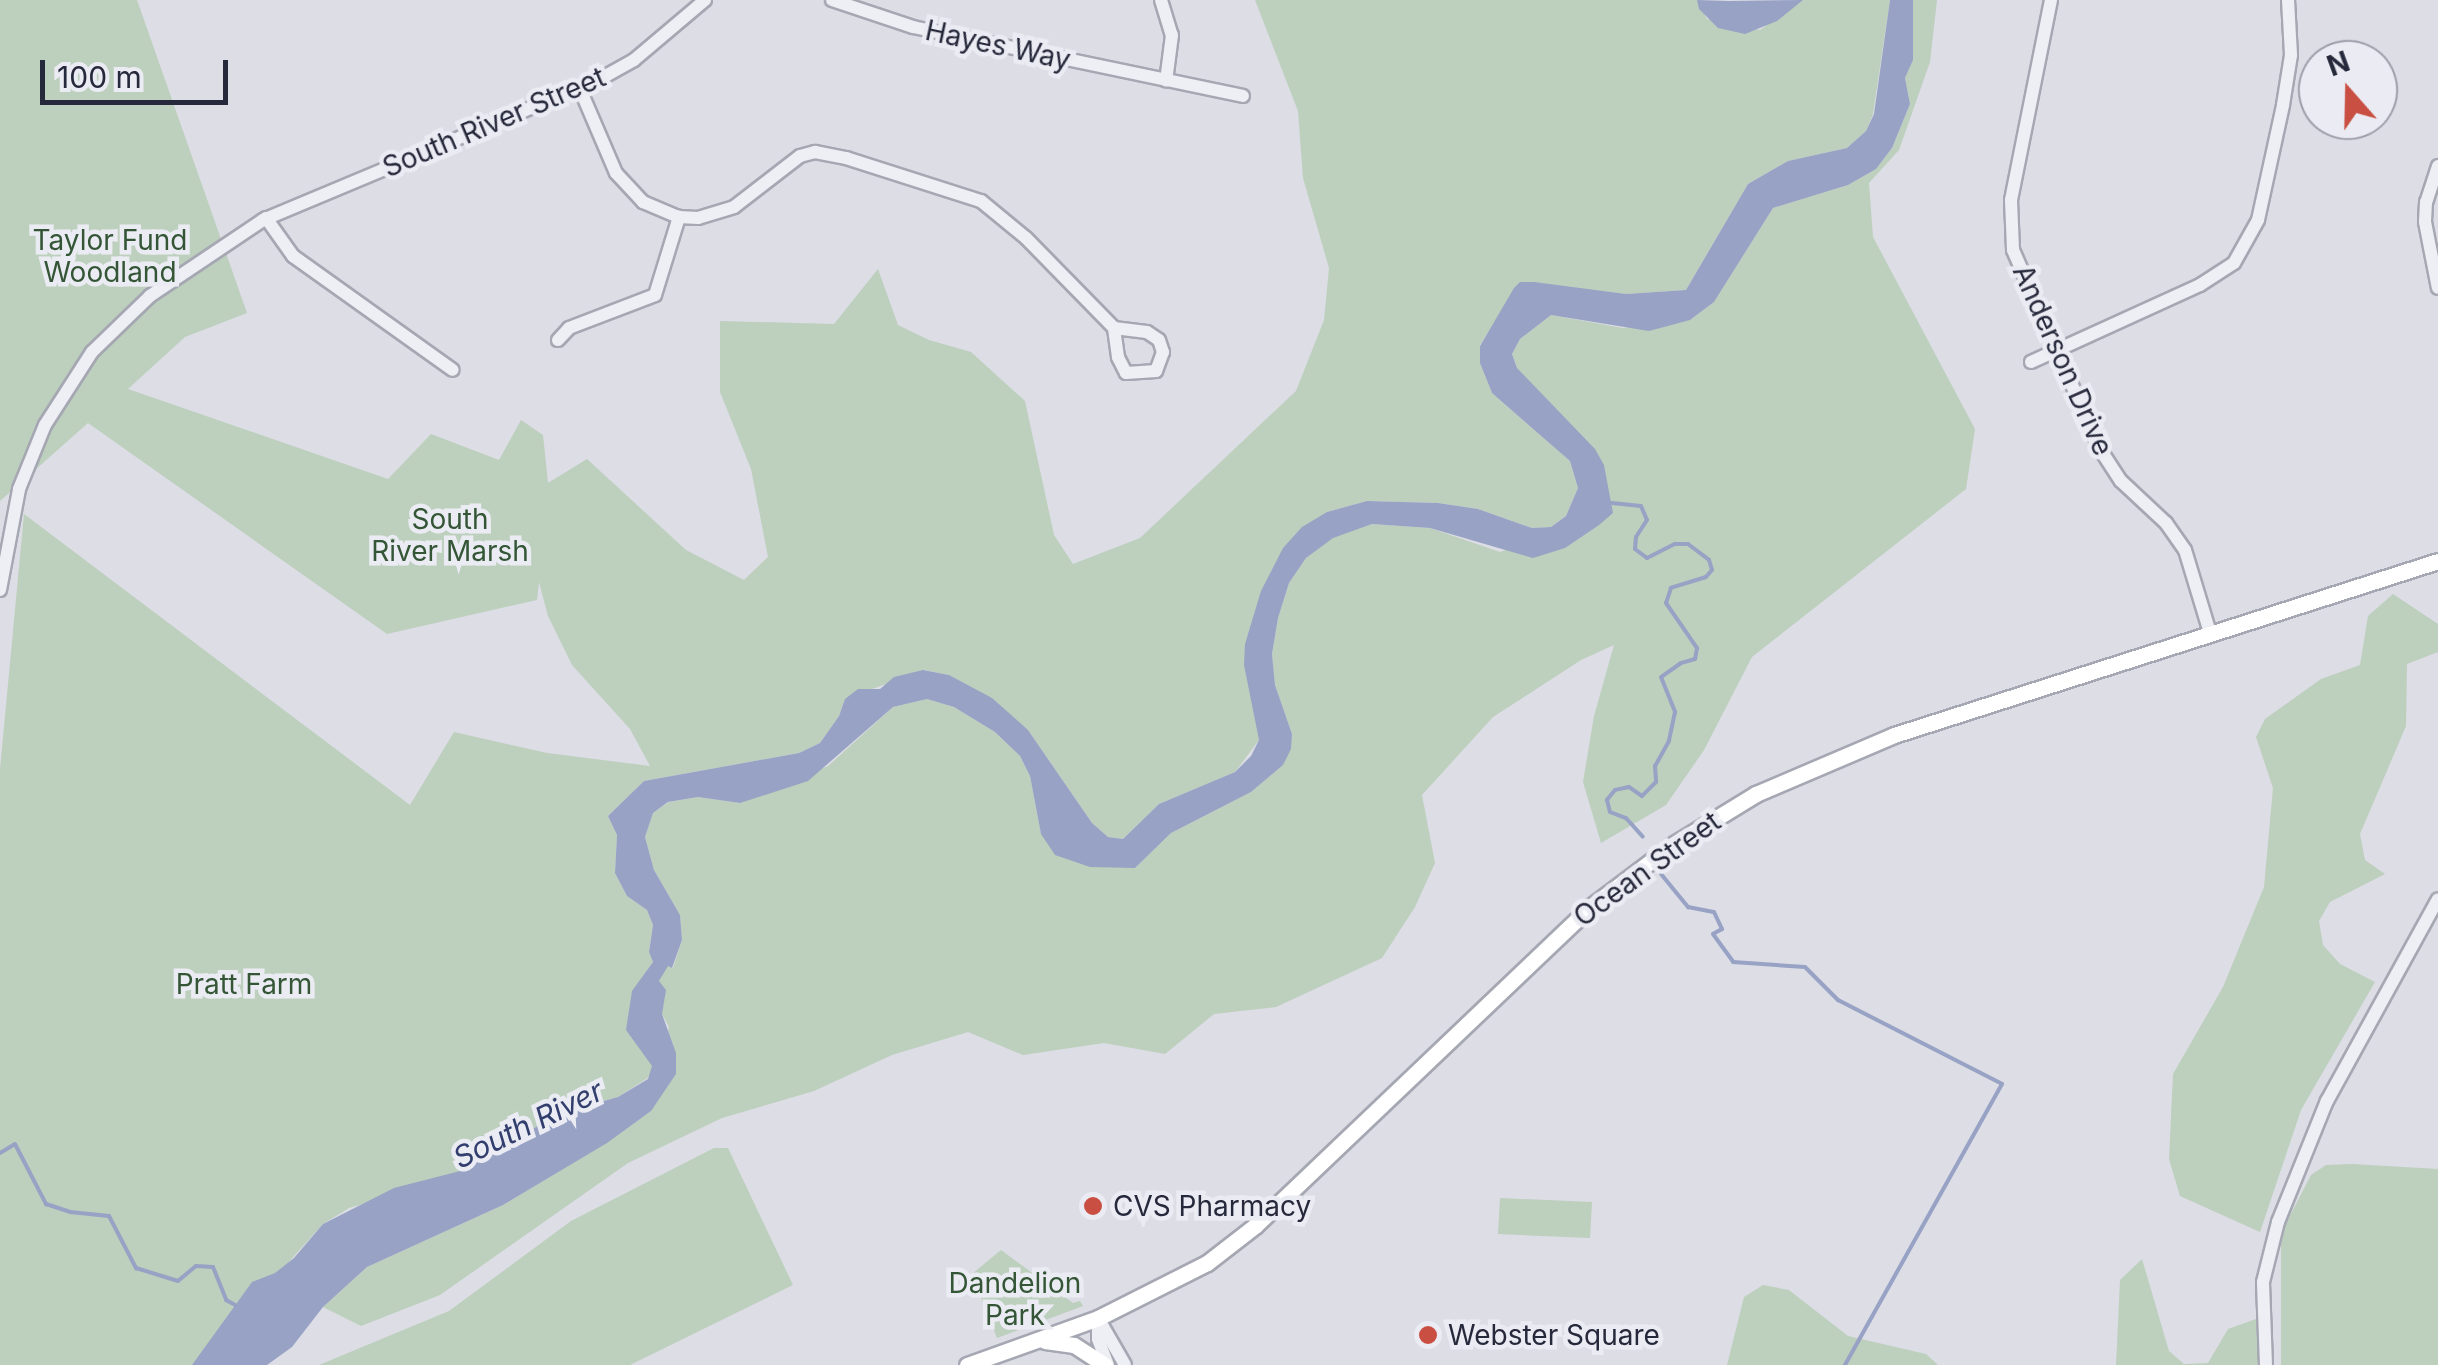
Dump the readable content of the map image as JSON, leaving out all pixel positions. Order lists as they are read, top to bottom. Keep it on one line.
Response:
{"streets":{"main road":["Ocean Street"],"street":["Hayes Way","South River Street","Anderson Drive"]},"crossings":[["Anderson Drive","Ocean Street"]],"water":["South River"],"parks":["Taylor Fund Woodland","South River Marsh","Pratt Farm","Dandelion Park"],"places":["CVS Pharmacy","Webster Square"],"scale_bar":"100 m","north":"top"}
